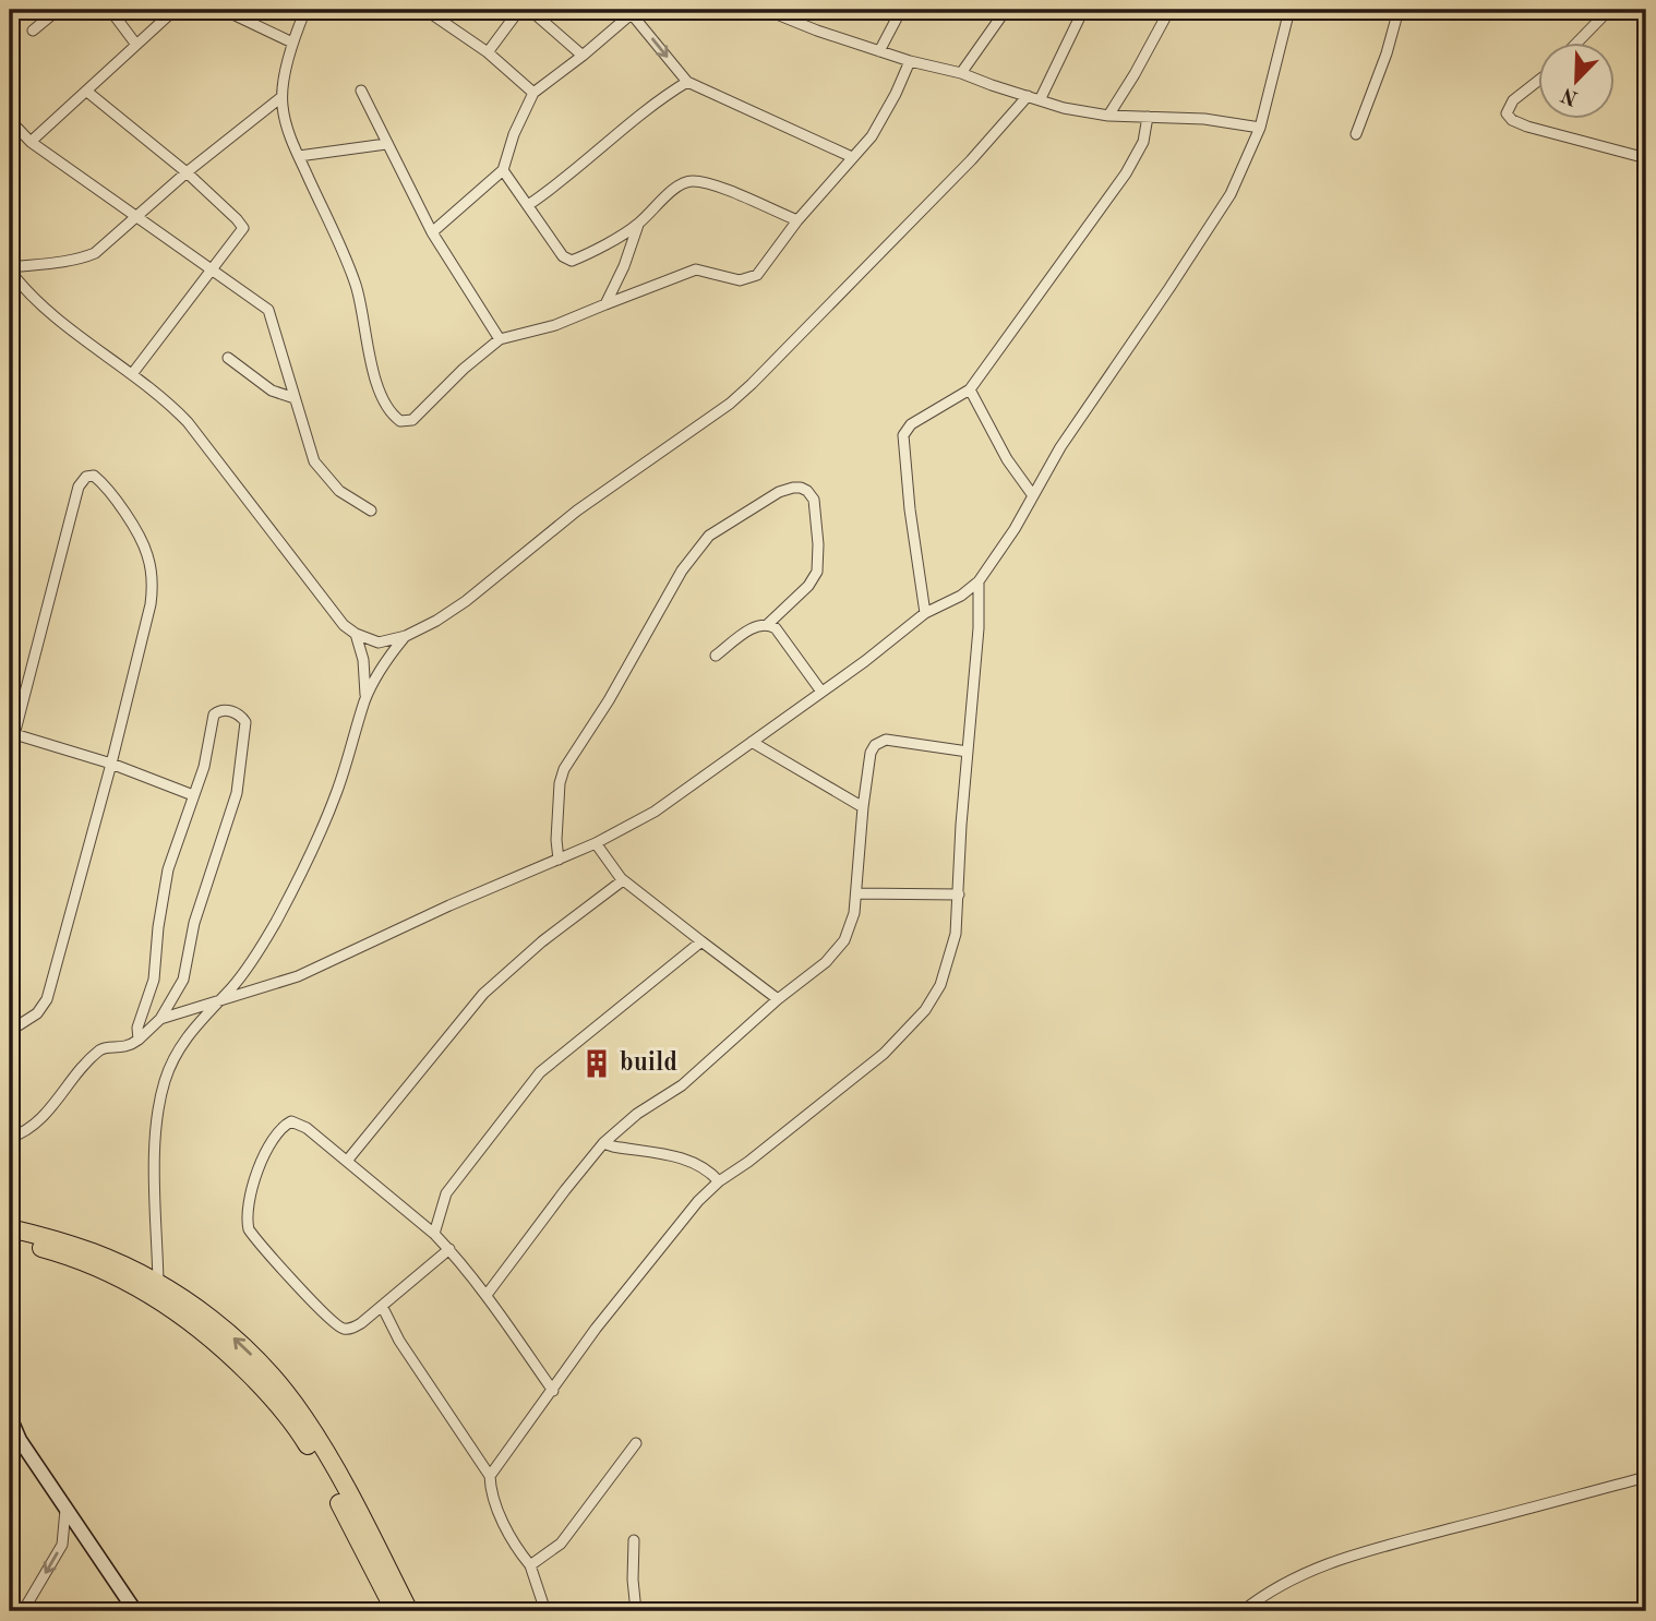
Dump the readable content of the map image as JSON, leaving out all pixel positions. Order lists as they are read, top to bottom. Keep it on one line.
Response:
{"places":{"building":["build"]},"north":"bottom left"}
